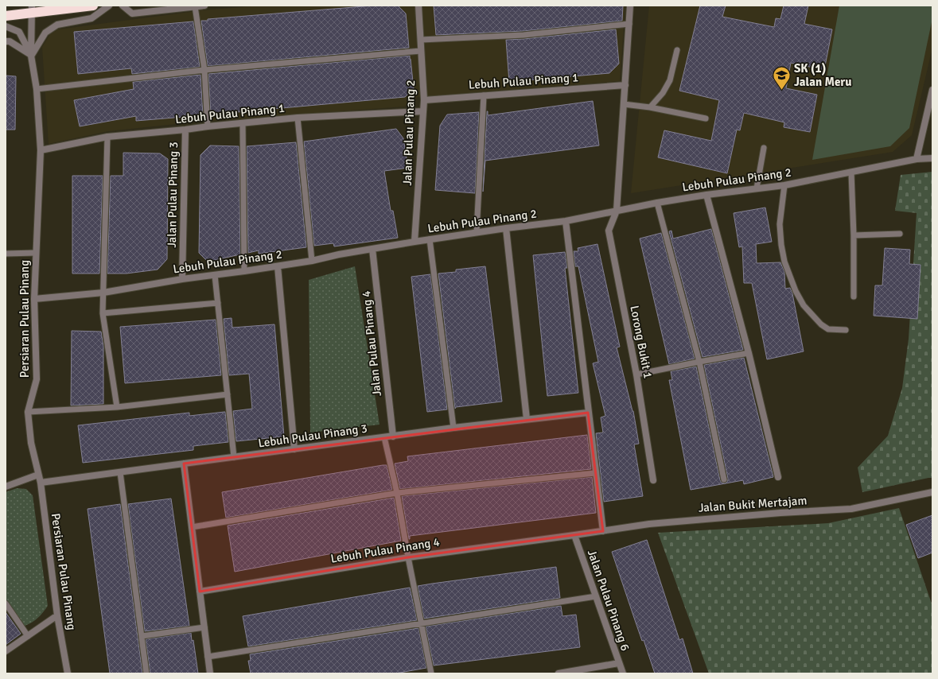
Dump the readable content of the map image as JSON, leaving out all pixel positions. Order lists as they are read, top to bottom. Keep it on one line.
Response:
{"streets":{"street":["Lebuh Pulau Pinang 1","Jalan Pulau Pinang 2","Lebuh Pulau Pinang 2","Jalan Pulau Pinang 3","Persiaran Pulau Pinang","Lorong Bukit 1","Jalan Pulau Pinang 4","Lebuh Pulau Pinang 3","Jalan Bukit Mertajam","Lebuh Pulau Pinang 4","Jalan Pulau Pinang 6"]},"crossings":[["Lebuh Pulau Pinang 1","Jalan Pulau Pinang 2"],["Lebuh Pulau Pinang 1","Jalan Pulau Pinang 3"],["Lebuh Pulau Pinang 1","Persiaran Pulau Pinang"],["Lebuh Pulau Pinang 1","Lorong Bukit 1"],["Jalan Pulau Pinang 2","Lebuh Pulau Pinang 2"],["Lebuh Pulau Pinang 2","Jalan Pulau Pinang 3"],["Lebuh Pulau Pinang 2","Persiaran Pulau Pinang"],["Lebuh Pulau Pinang 2","Lorong Bukit 1"],["Lebuh Pulau Pinang 2","Jalan Pulau Pinang 4"],["Persiaran Pulau Pinang","Lebuh Pulau Pinang 3"],["Jalan Pulau Pinang 4","Lebuh Pulau Pinang 3"],["Jalan Bukit Mertajam","Lebuh Pulau Pinang 4"],["Jalan Bukit Mertajam","Jalan Pulau Pinang 6"],["Lebuh Pulau Pinang 4","Jalan Pulau Pinang 6"]],"places":{"school or university":["SK (1) Jalan Meru"]}}
